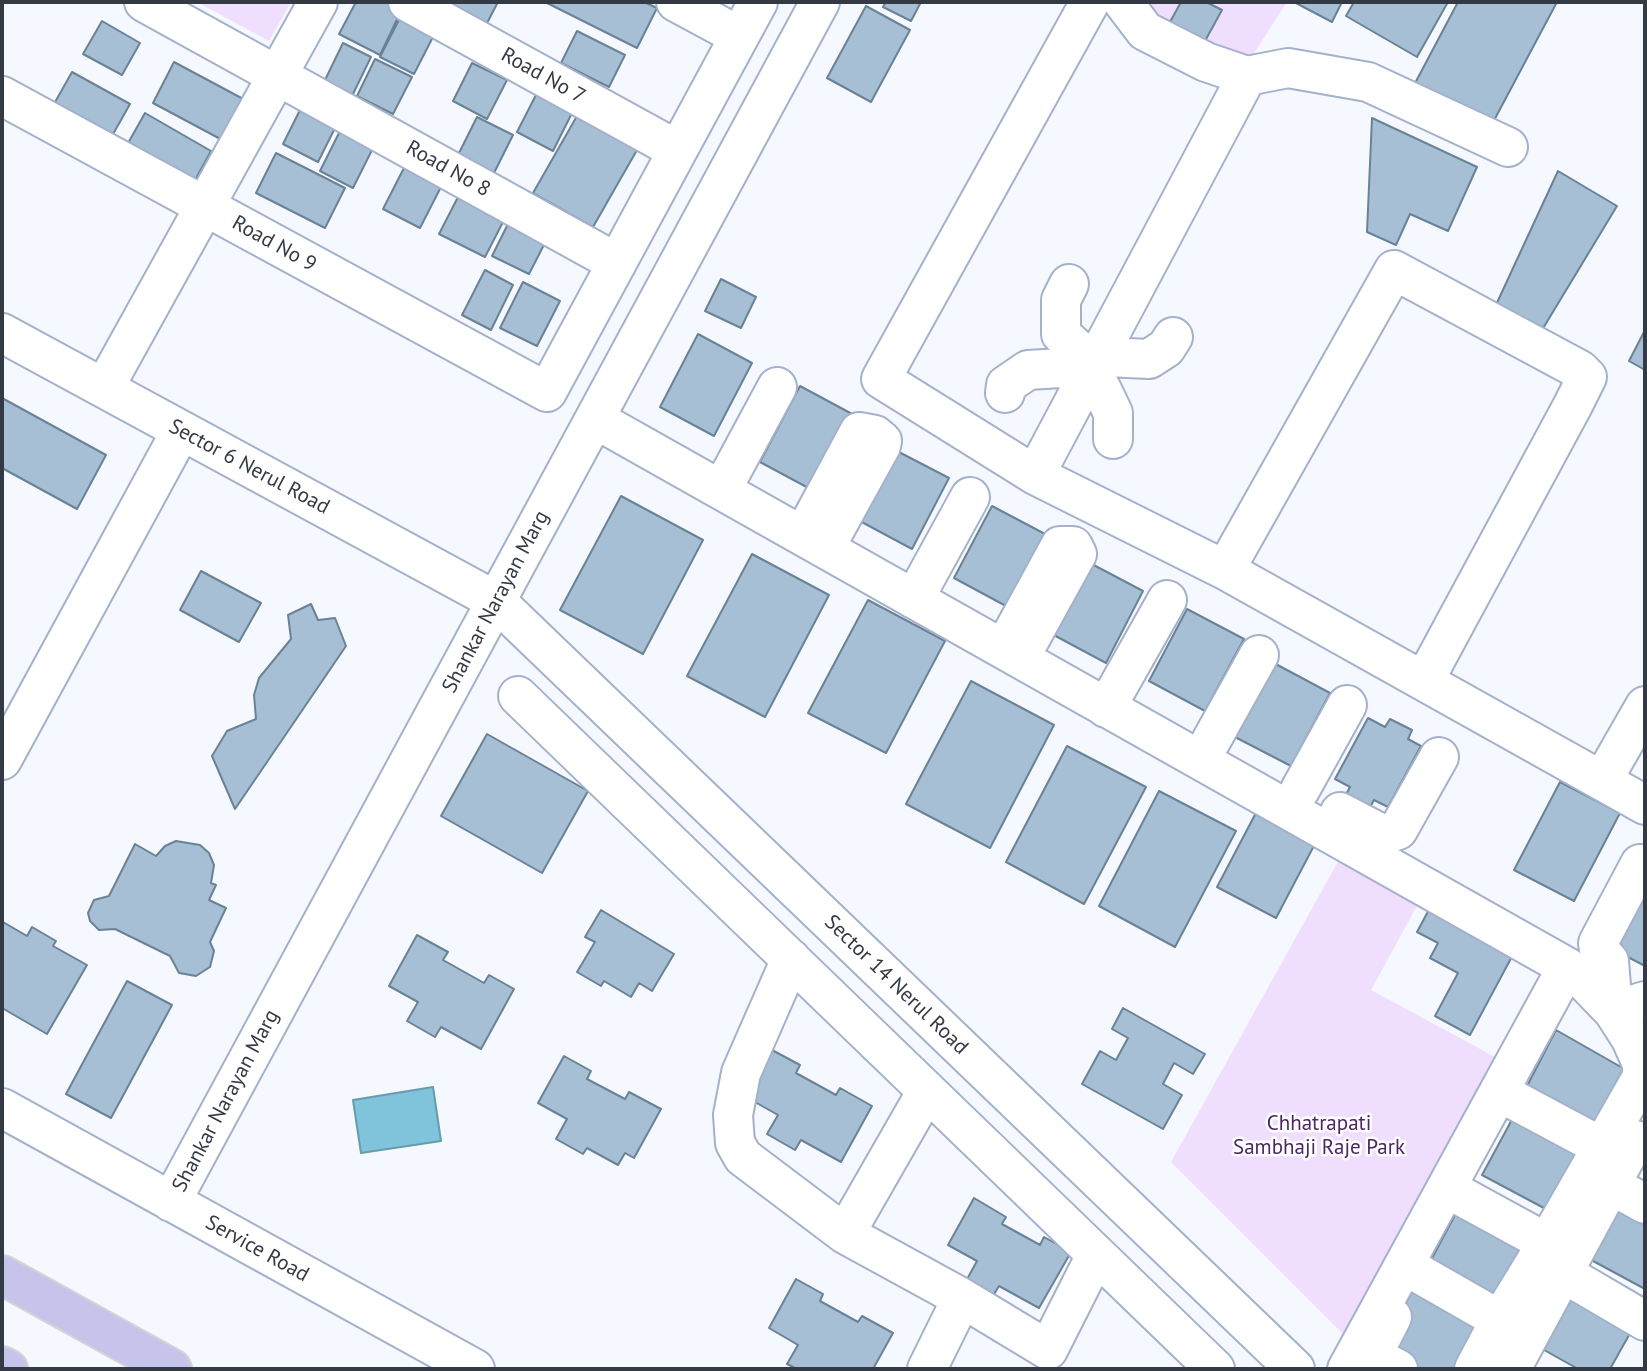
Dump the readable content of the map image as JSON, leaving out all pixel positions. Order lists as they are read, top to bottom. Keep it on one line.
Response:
{"streets":{"street":["Road No 7","Road No 8","Road No 9","Sector 6 Nerul Road","Shankar Narayan Marg","Sector 14 Nerul Road","Service Road"]},"crossings":[["Road No 8","Road No 9"],["Sector 6 Nerul Road","Shankar Narayan Marg"],["Sector 6 Nerul Road","Sector 14 Nerul Road"],["Shankar Narayan Marg","Sector 14 Nerul Road"],["Shankar Narayan Marg","Service Road"]],"parks":["Chhatrapati Sambhaji Raje Park"]}
